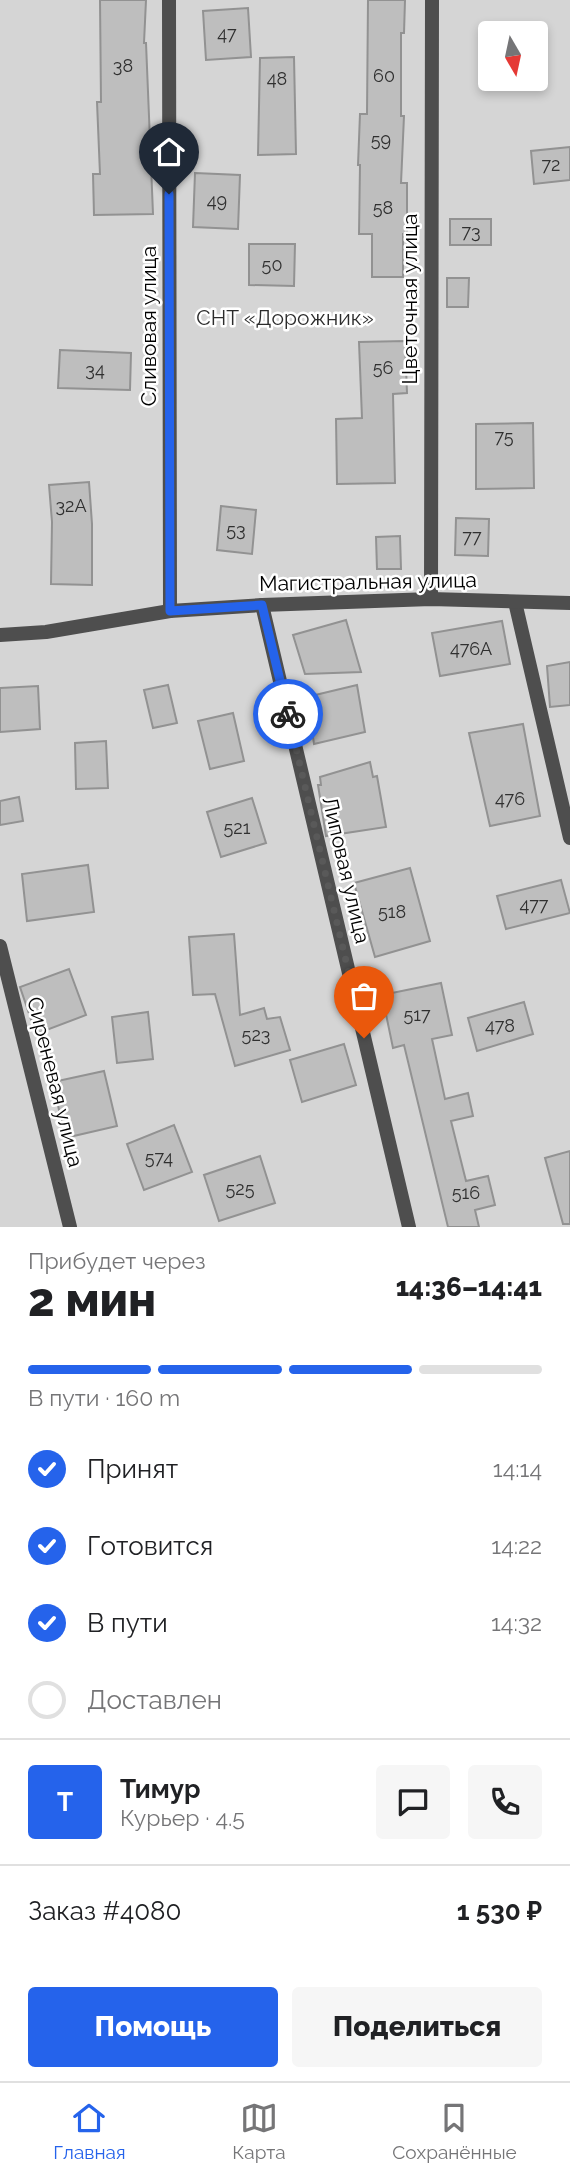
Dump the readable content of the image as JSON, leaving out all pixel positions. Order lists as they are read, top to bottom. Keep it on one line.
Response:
{"streets":{"street":["Цветочная улица","Сливовая улица","Магистральная улица","Липовая улица","Сиреневая улица"]},"crossings":[["Цветочная улица","Магистральная улица"],["Сливовая улица","Магистральная улица"],["Магистральная улица","Липовая улица"]],"parks":["СНТ «Дорожник»"],"house_numbers":["47","38","60","48","59","72","49","58","73","50","56","34","75","32А","53","77","476А","476","521","477","518","517","478","523","574","525","516"],"north":"bottom","page":{"heading":["2 мин","Прибудет через","14:36–14:41"],"panel":["Тимур","Курьер · 4.5","Заказ #4080","1 530 ₽"],"bar":"В пути · 160 m","list":[["Принят","14:14"],["Готовится","14:22"],["В пути","14:32"],"Доставлен"],"round":"Т","buttons":["Помощь","Поделиться"],"tabs":["Главная","Карта","Сохранённые"]}}
